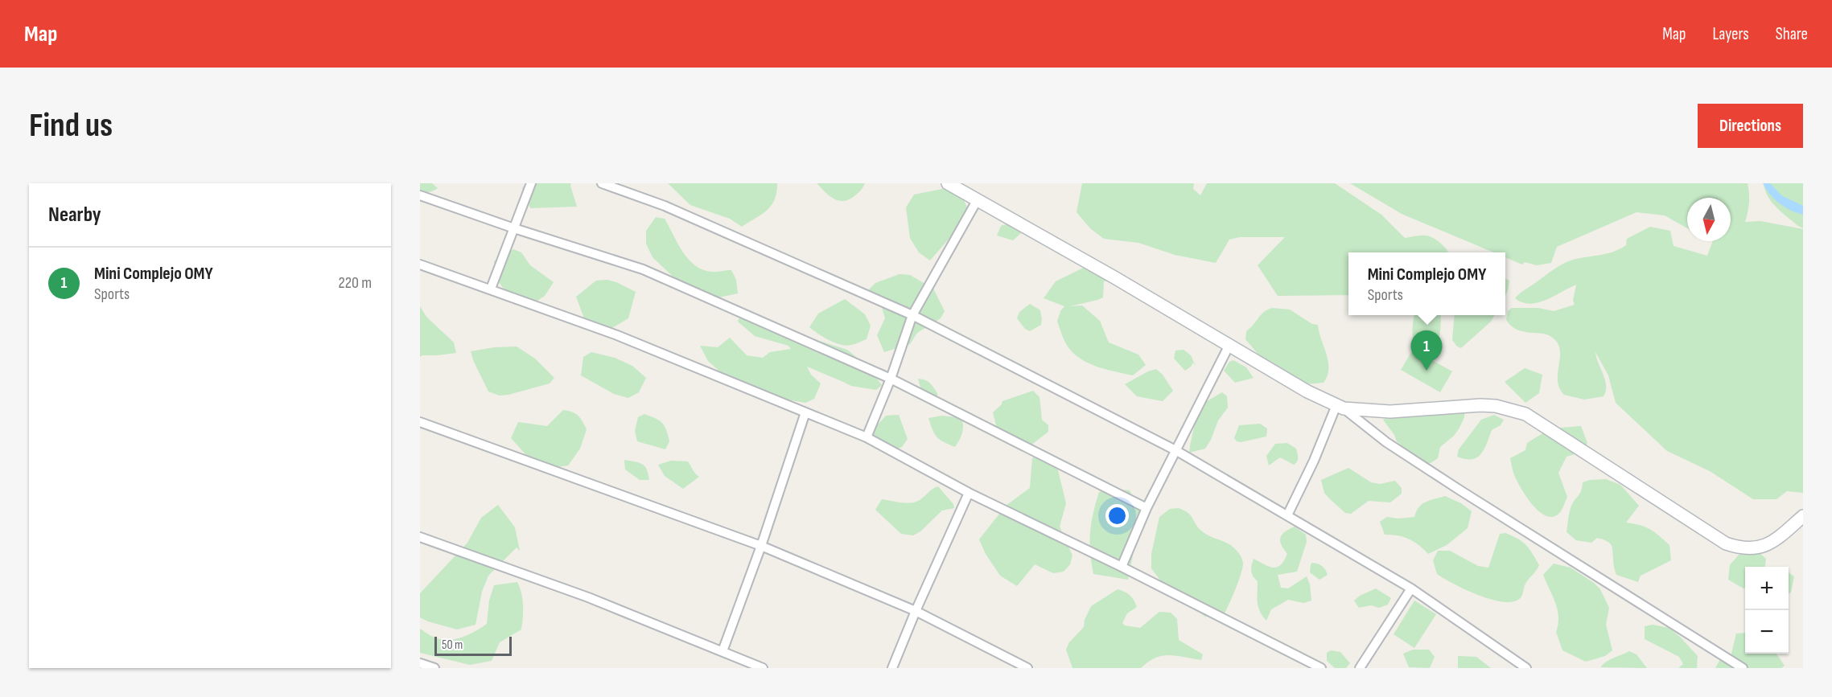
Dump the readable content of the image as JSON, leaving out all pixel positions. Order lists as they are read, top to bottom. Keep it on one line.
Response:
{"scale_bar":"50 m","north":"bottom","page":{"header":"Map","nav":["Map","Layers","Share"],"buttons":"Directions","title":"Find us","heading":"Nearby","list":[{"mark":"1","name":"Mini Complejo OMY","note":"Sports","value":"220 m"}],"popup":["Mini Complejo OMY","Sports"],"pins":"1","map_buttons":["+","−"],"scale":"50 m"}}
